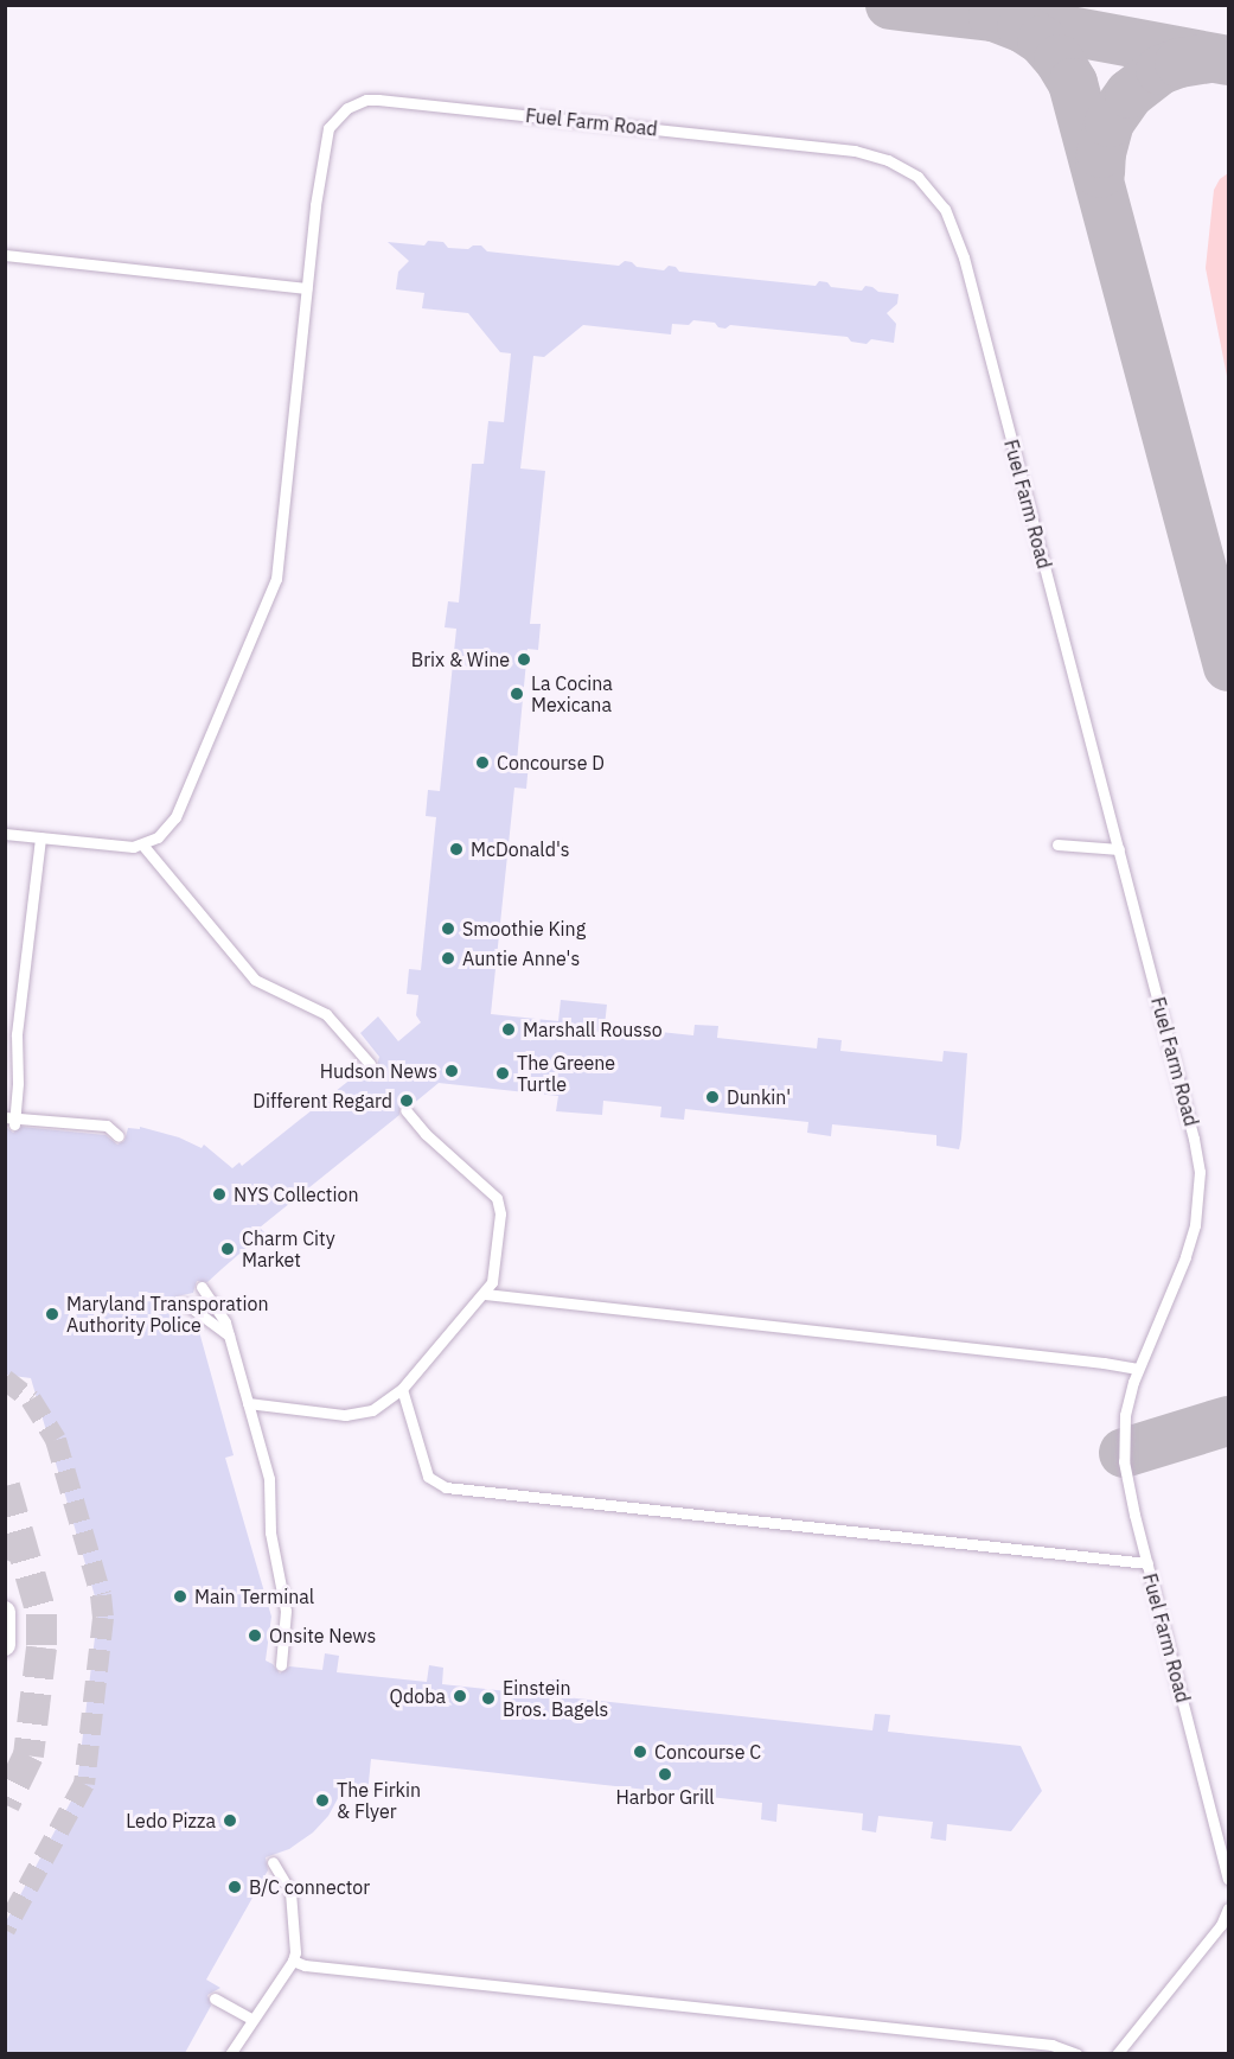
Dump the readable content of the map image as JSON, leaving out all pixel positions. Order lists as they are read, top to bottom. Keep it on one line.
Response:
{"streets":{"lane":["Fuel Farm Road"]},"places":["Brix & Wine","La Cocina Mexicana","Concourse D","McDonald's","Smoothie King","Auntie Anne's","Marshall Rousso","Hudson News","The Greene Turtle","Dunkin'","Different Regard","NYS Collection","Charm City Market","Maryland Transporation Authority Police","Main Terminal","Onsite News","Qdoba","Einstein Bros. Bagels","Concourse C","Harbor Grill","The Firkin & Flyer","Ledo Pizza","B/C connector"]}
